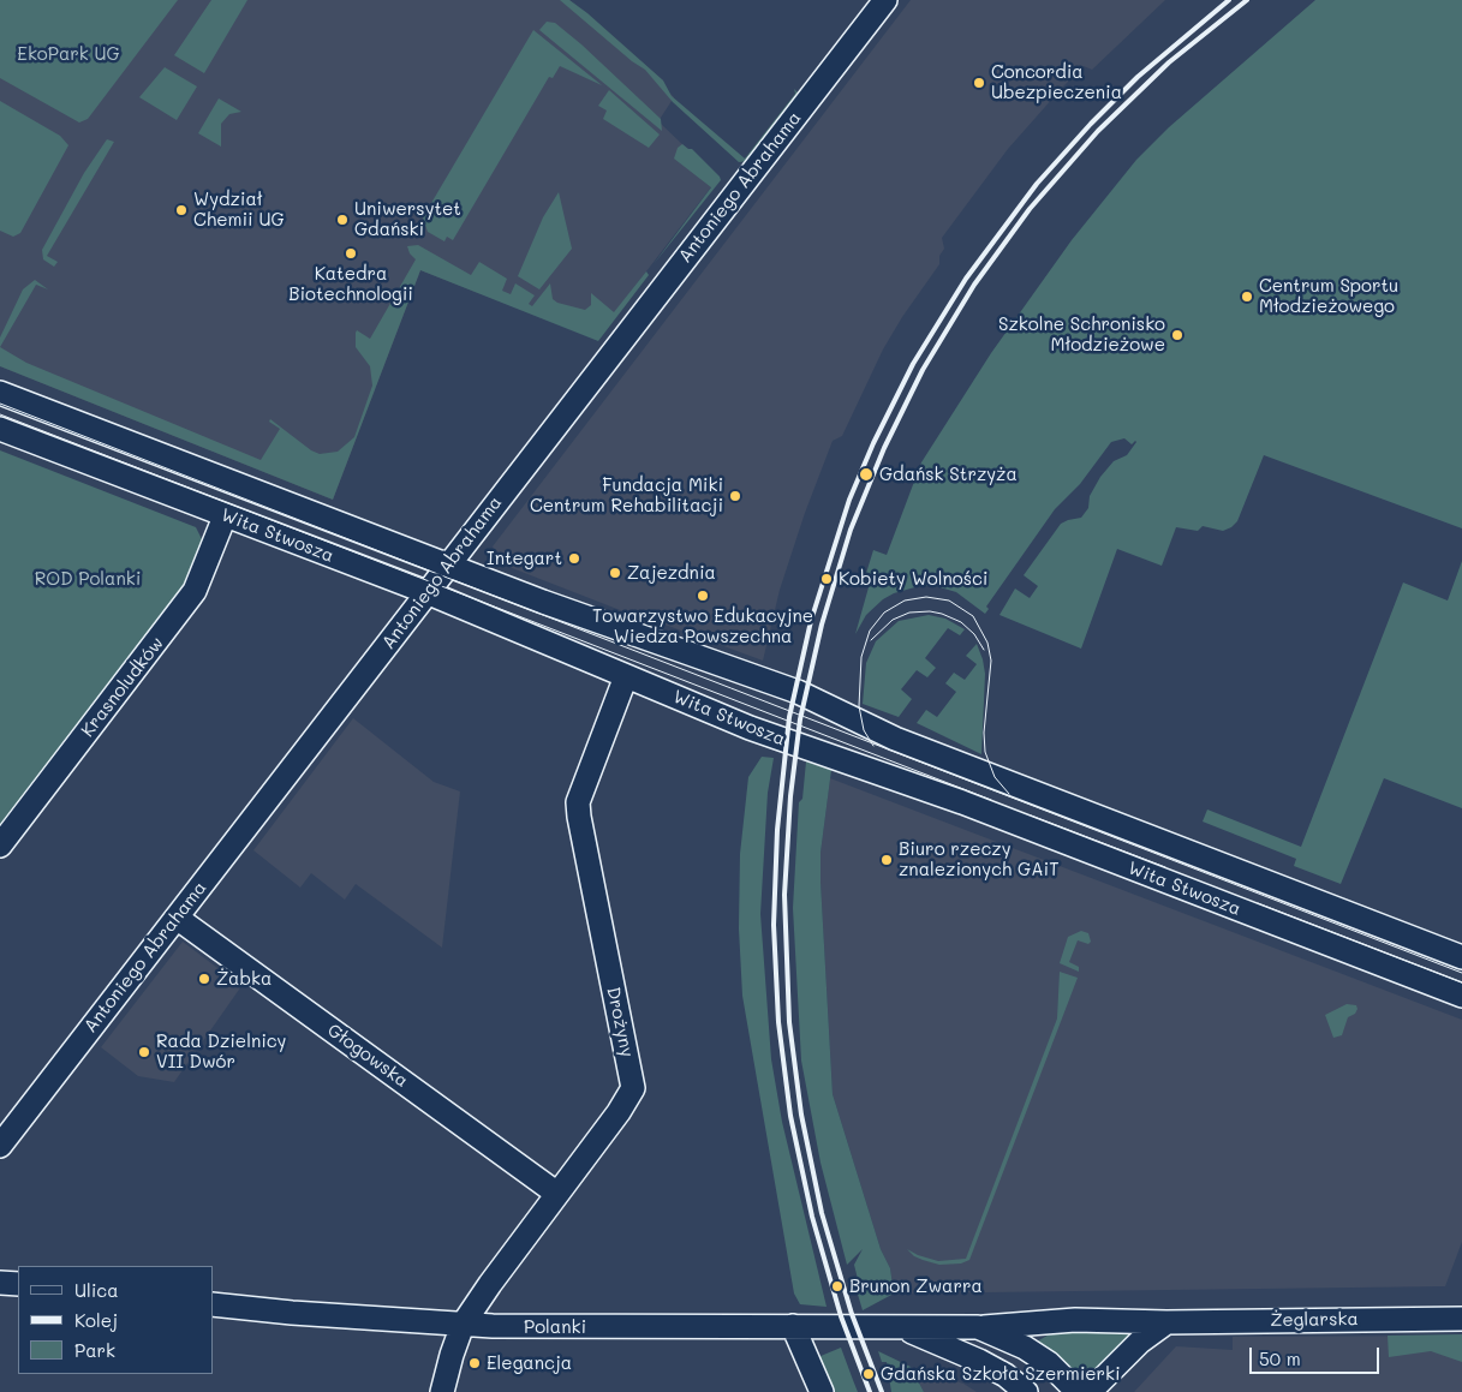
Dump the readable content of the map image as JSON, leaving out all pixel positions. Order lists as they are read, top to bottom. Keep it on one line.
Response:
{"streets":{"street":["Antoniego Abrahama","Wita Stwosza","Krasnoludków","Drożyny","Głogowska","Żeglarska","Polanki"]},"crossings":[["Antoniego Abrahama","Wita Stwosza"],["Antoniego Abrahama","Głogowska"],["Wita Stwosza","Krasnoludków"],["Wita Stwosza","Drożyny"],["Drożyny","Głogowska"],["Drożyny","Polanki"],["Żeglarska","Polanki"]],"parks":["EkoPark UG","ROD Polanki"],"places":["Concordia Ubezpieczenia","Wydział Chemii UG","Uniwersytet Gdański","Katedra Biotechnologii","Centrum Sportu Młodzieżowego","Szkolne Schronisko Młodzieżowe","Gdańsk Strzyża","Fundacja Miki Centrum Rehabilitacji","Integart","Zajezdnia","Kobiety Wolności","Towarzystwo Edukacyjne Wiedza Powszechna","Biuro rzeczy znalezionych GAiT","Żabka","Rada Dzielnicy VII Dwór","Brunon Zwarra","Elegancja","Gdańska Szkoła Szermierki"],"legend":["Ulica","Kolej","Park"],"scale_bar":"50 m"}
